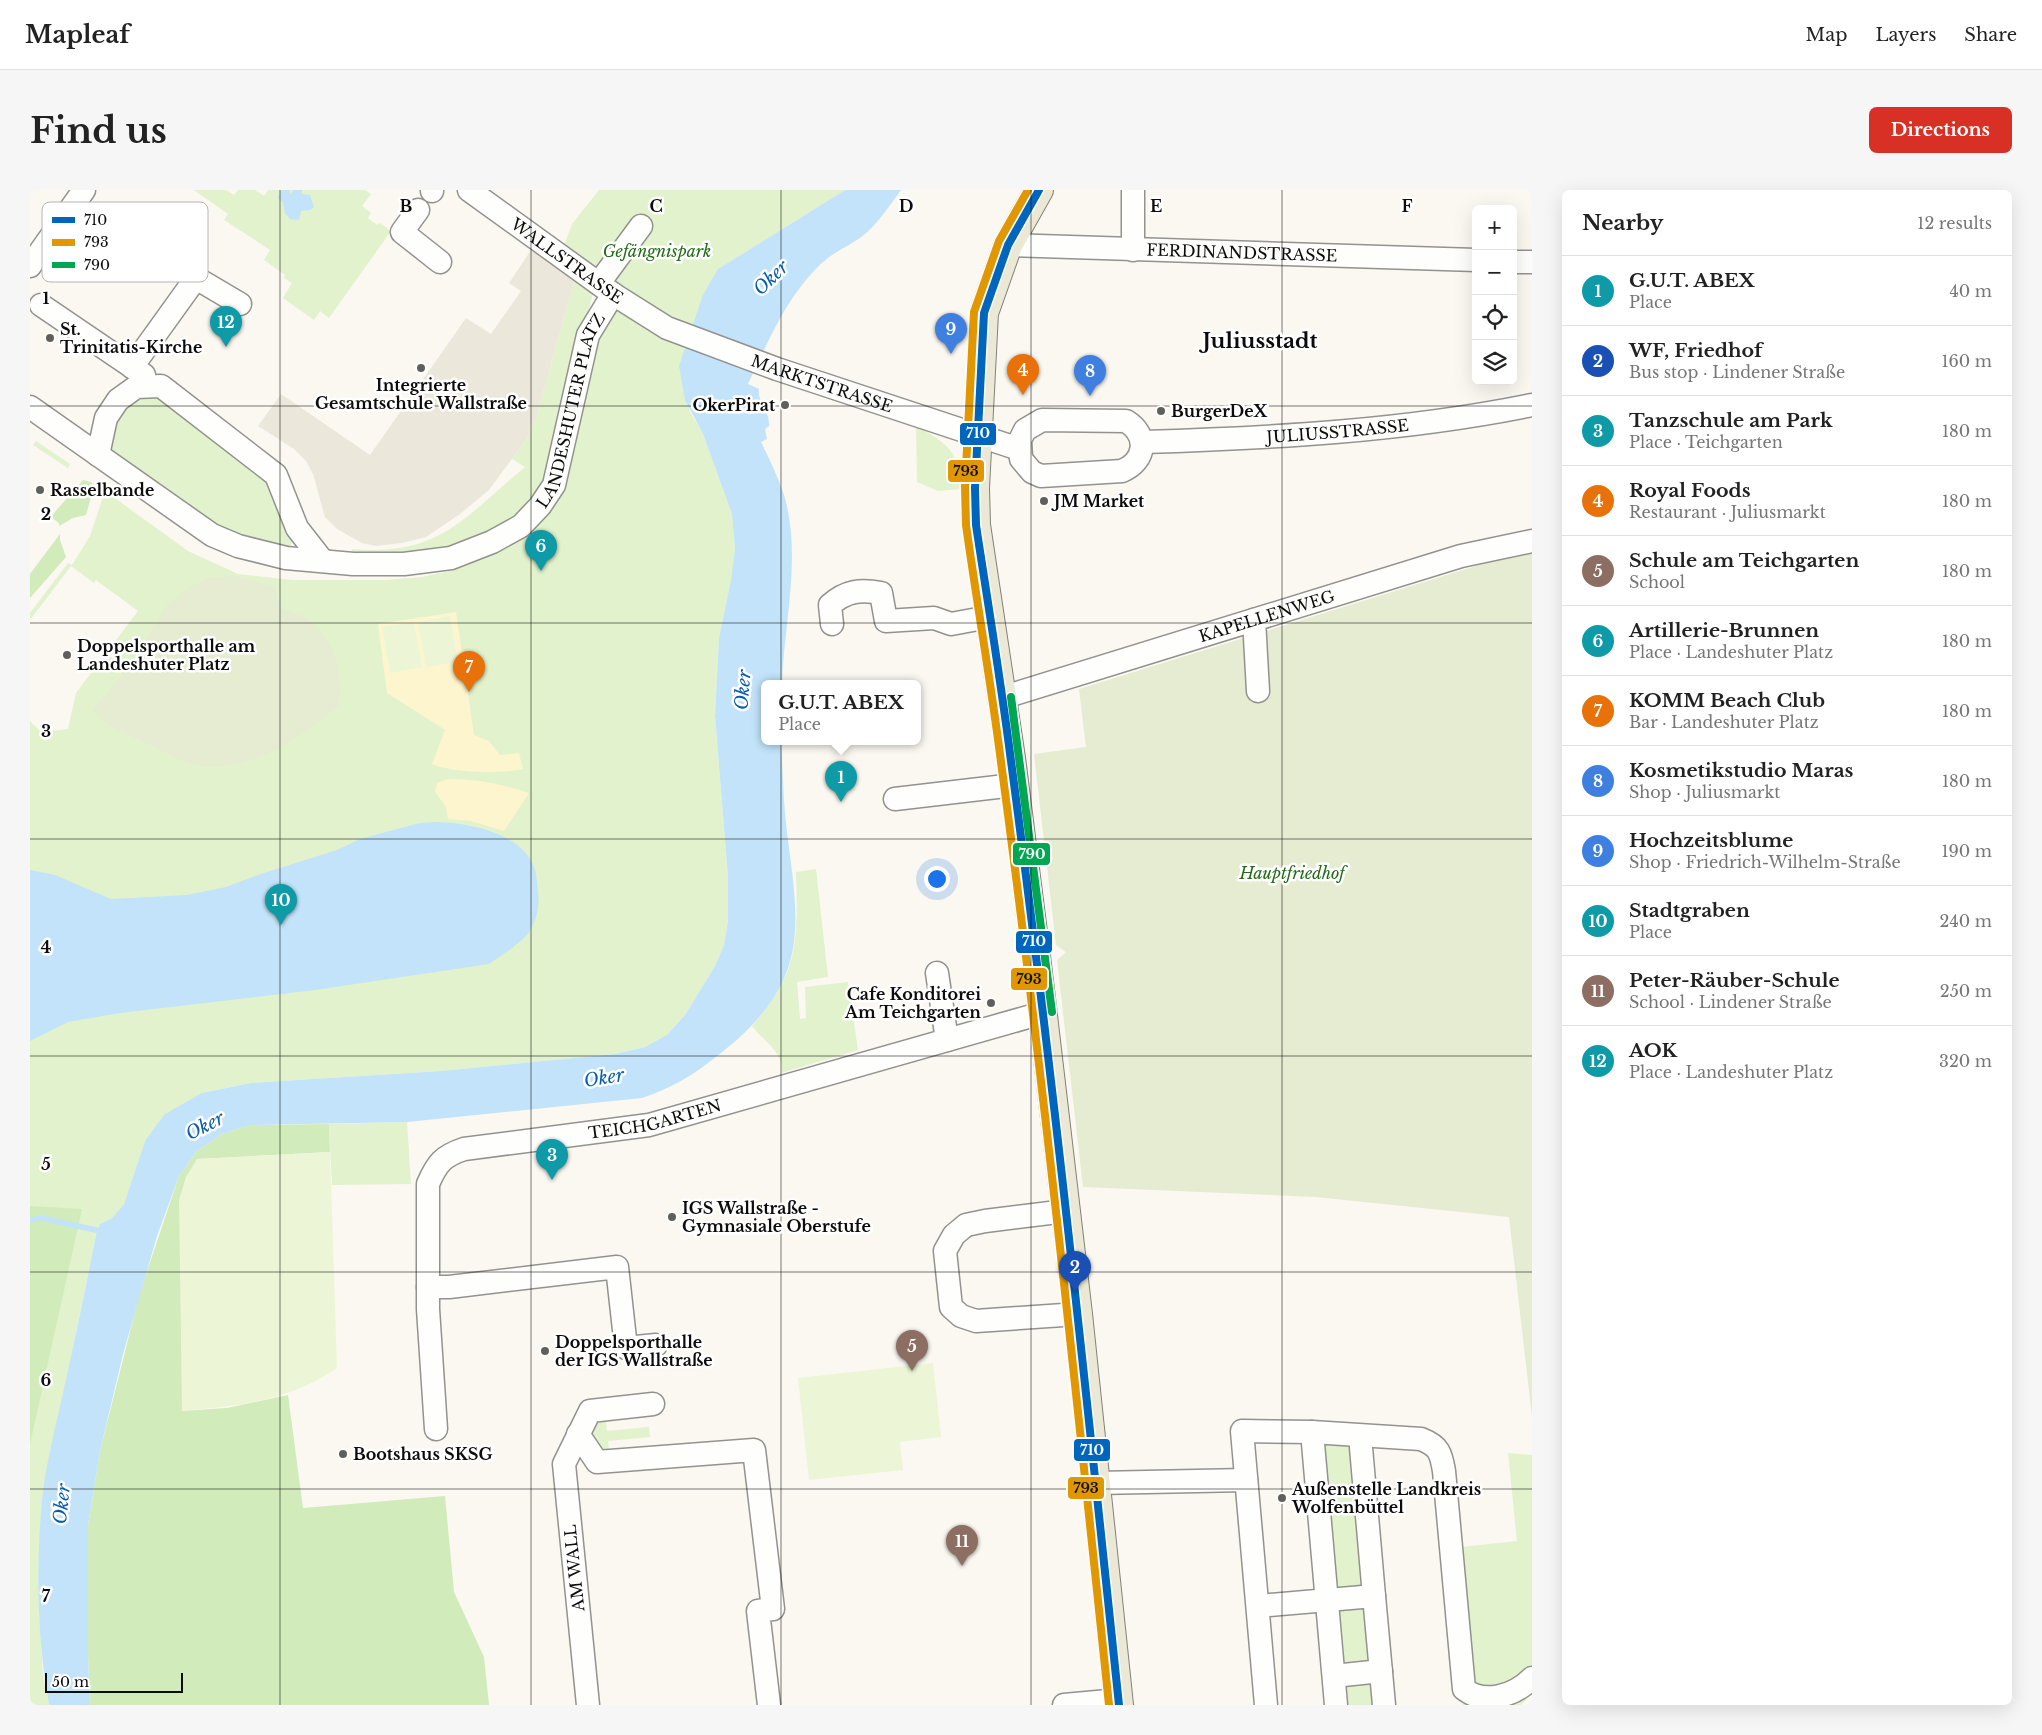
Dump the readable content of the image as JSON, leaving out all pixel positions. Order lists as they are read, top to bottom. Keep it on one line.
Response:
{"streets":{"street":["FERDINANDSTRASSE","WALLSTRASSE","MARKTSTRASSE","LANDESHUTER PLATZ","JULIUSSTRASSE","KAPELLENWEG","TEICHGARTEN","AM WALL"]},"crossings":[["WALLSTRASSE","MARKTSTRASSE"],["WALLSTRASSE","LANDESHUTER PLATZ"]],"districts":["Juliusstadt"],"water":["Oker"],"parks":["Gefängnispark","Hauptfriedhof"],"places":["St. Trinitatis-Kirche","Integrierte Gesamtschule Wallstraße","OkerPirat","BurgerDeX","Rasselbande","JM Market","Doppelsporthalle am Landeshuter Platz","Cafe Konditorei Am Teichgarten","IGS Wallstraße - Gymnasiale Oberstufe","Doppelsporthalle der IGS Wallstraße","Bootshaus SKSG","Außenstelle Landkreis Wolfenbüttel"],"lines":["transit line 710","transit line 793","transit line 790"],"legend":["710","793","790"],"scale_bar":"50 m","page":{"header":"Mapleaf","nav":["Map","Layers","Share"],"buttons":"Directions","title":"Find us","heading":["Nearby","12 results"],"map_buttons":["+","−"],"list":[{"mark":"1","name":"G.U.T. ABEX","note":"Place","value":"40 m"},{"mark":"2","name":"WF, Friedhof","note":"Bus stop · Lindener Straße","value":"160 m"},{"mark":"3","name":"Tanzschule am Park","note":"Place · Teichgarten","value":"180 m"},{"mark":"4","name":"Royal Foods","note":"Restaurant · Juliusmarkt","value":"180 m"},{"mark":"5","name":"Schule am Teichgarten","note":"School","value":"180 m"},{"mark":"6","name":"Artillerie-Brunnen","note":"Place · Landeshuter Platz","value":"180 m"},{"mark":"7","name":"KOMM Beach Club","note":"Bar · Landeshuter Platz","value":"180 m"},{"mark":"8","name":"Kosmetikstudio Maras","note":"Shop · Juliusmarkt","value":"180 m"},{"mark":"9","name":"Hochzeitsblume","note":"Shop · Friedrich-Wilhelm-Straße","value":"190 m"},{"mark":"10","name":"Stadtgraben","note":"Place","value":"240 m"},{"mark":"11","name":"Peter-Räuber-Schule","note":"School · Lindener Straße","value":"250 m"},{"mark":"12","name":"AOK","note":"Place · Landeshuter Platz","value":"320 m"}],"pins":["12","9","4","8","6","7","1","10","3","2","5","11"],"popup":["G.U.T. ABEX","Place"],"scale":"50 m"},"grid":{"columns":["B","C","D","E","F"],"rows":["1","2","3","4","5","6","7"]}}
